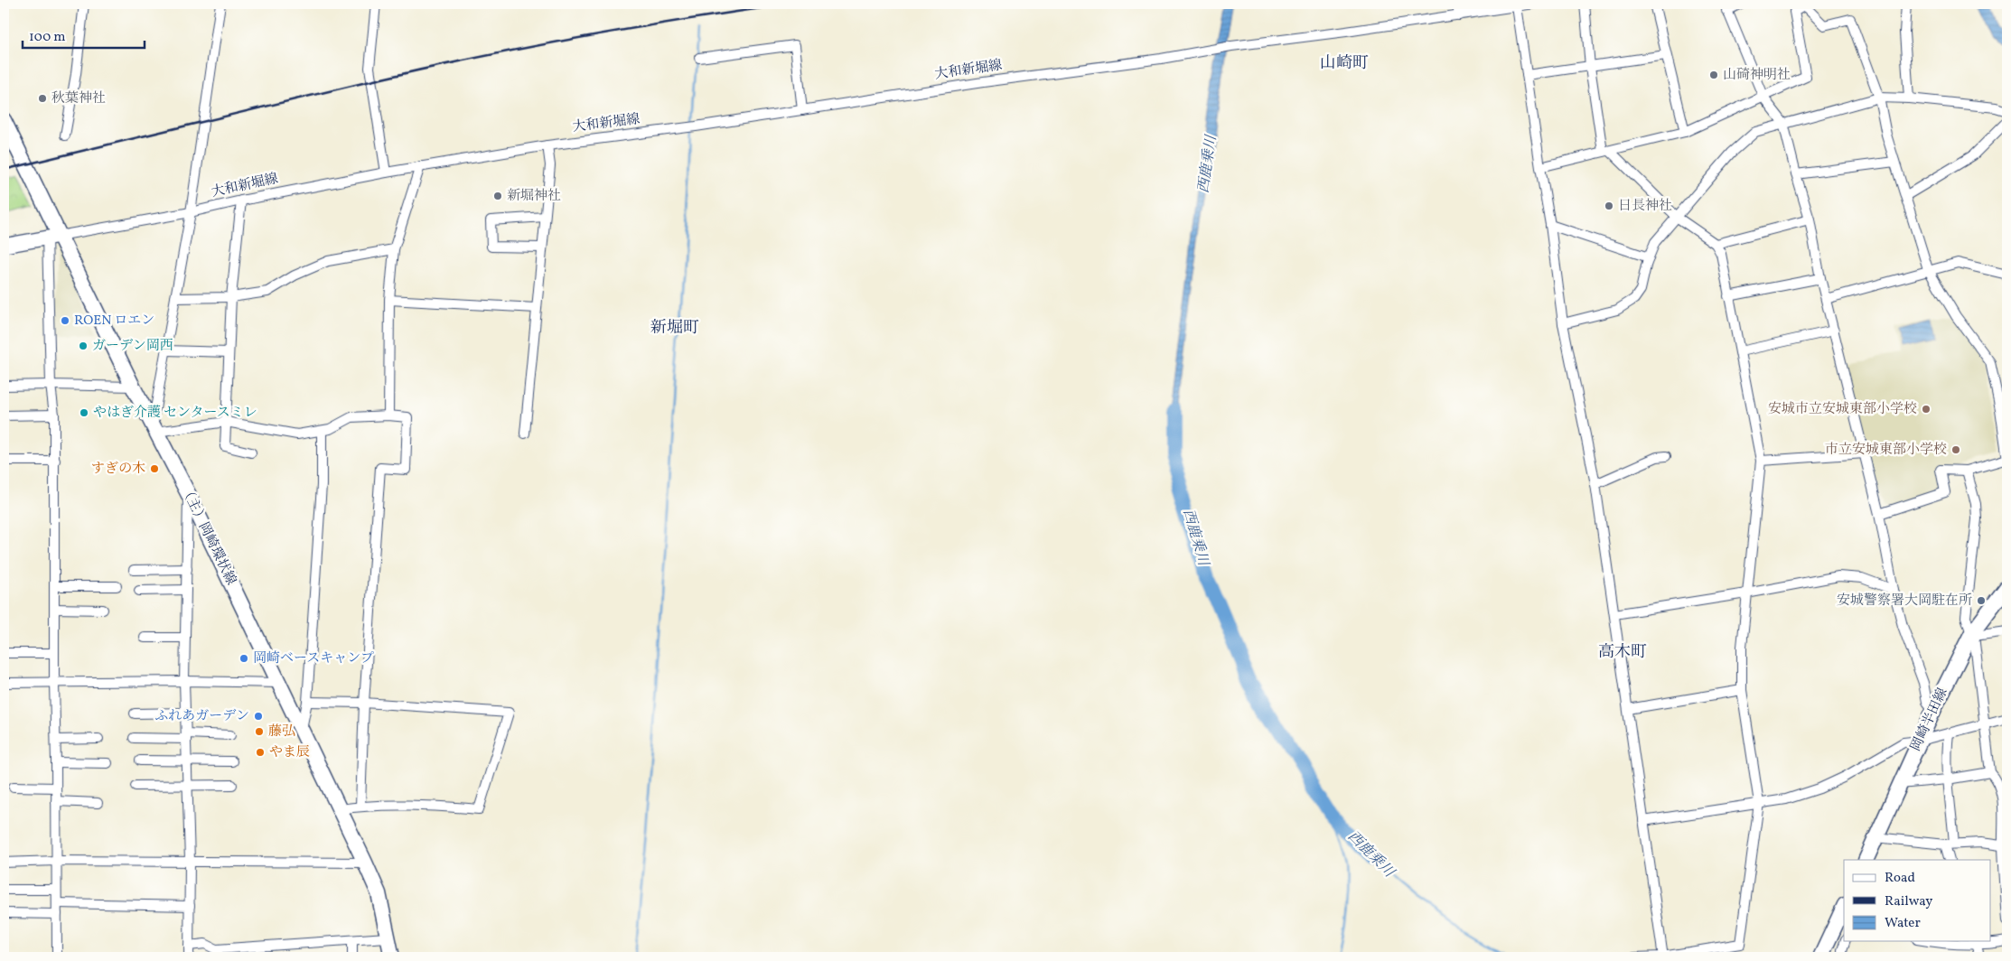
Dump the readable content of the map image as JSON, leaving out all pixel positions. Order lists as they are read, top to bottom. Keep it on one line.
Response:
{"streets":{"main road":["（主）岡崎環状線","岡崎半田線"],"street":["大和新堀線"]},"crossings":[["大和新堀線","（主）岡崎環状線"]],"districts":["山崎町","新堀町","高木町"],"water":["西鹿乗川"],"places":["山碕神明社","秋葉神社","新堀神社","日長神社","ROEN ロエン","ガーデン岡西","安城市立安城東部小学校","やはぎ介護 センタースミレ","市立安城東部小学校","すぎの木","安城警察署大岡駐在所","岡崎ベースキャンプ","ふれあガーデン","藤弘","やま辰"],"legend":["Road","Railway","Water"],"scale_bar":"100 m"}
